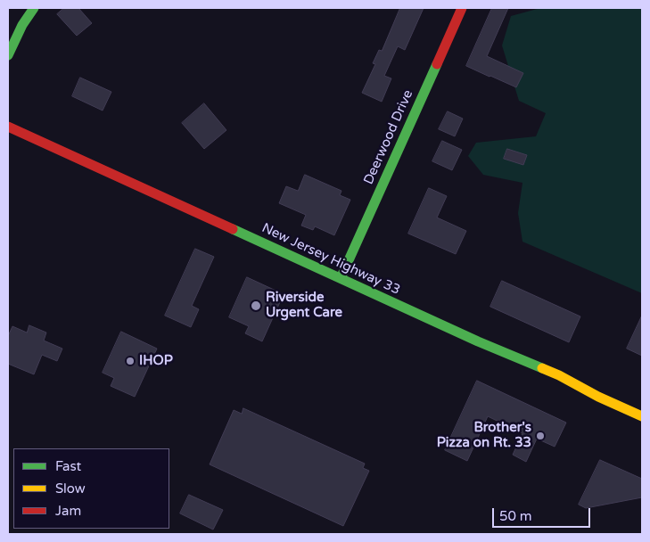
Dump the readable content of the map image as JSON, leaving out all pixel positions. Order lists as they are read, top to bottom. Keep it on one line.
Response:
{"streets":{"main road":["Deerwood Drive","New Jersey Highway 33"]},"crossings":[["Deerwood Drive","New Jersey Highway 33"]],"places":["Riverside Urgent Care","IHOP","Brother's Pizza on Rt. 33"],"legend":["Fast","Slow","Jam"],"scale_bar":"50 m"}
